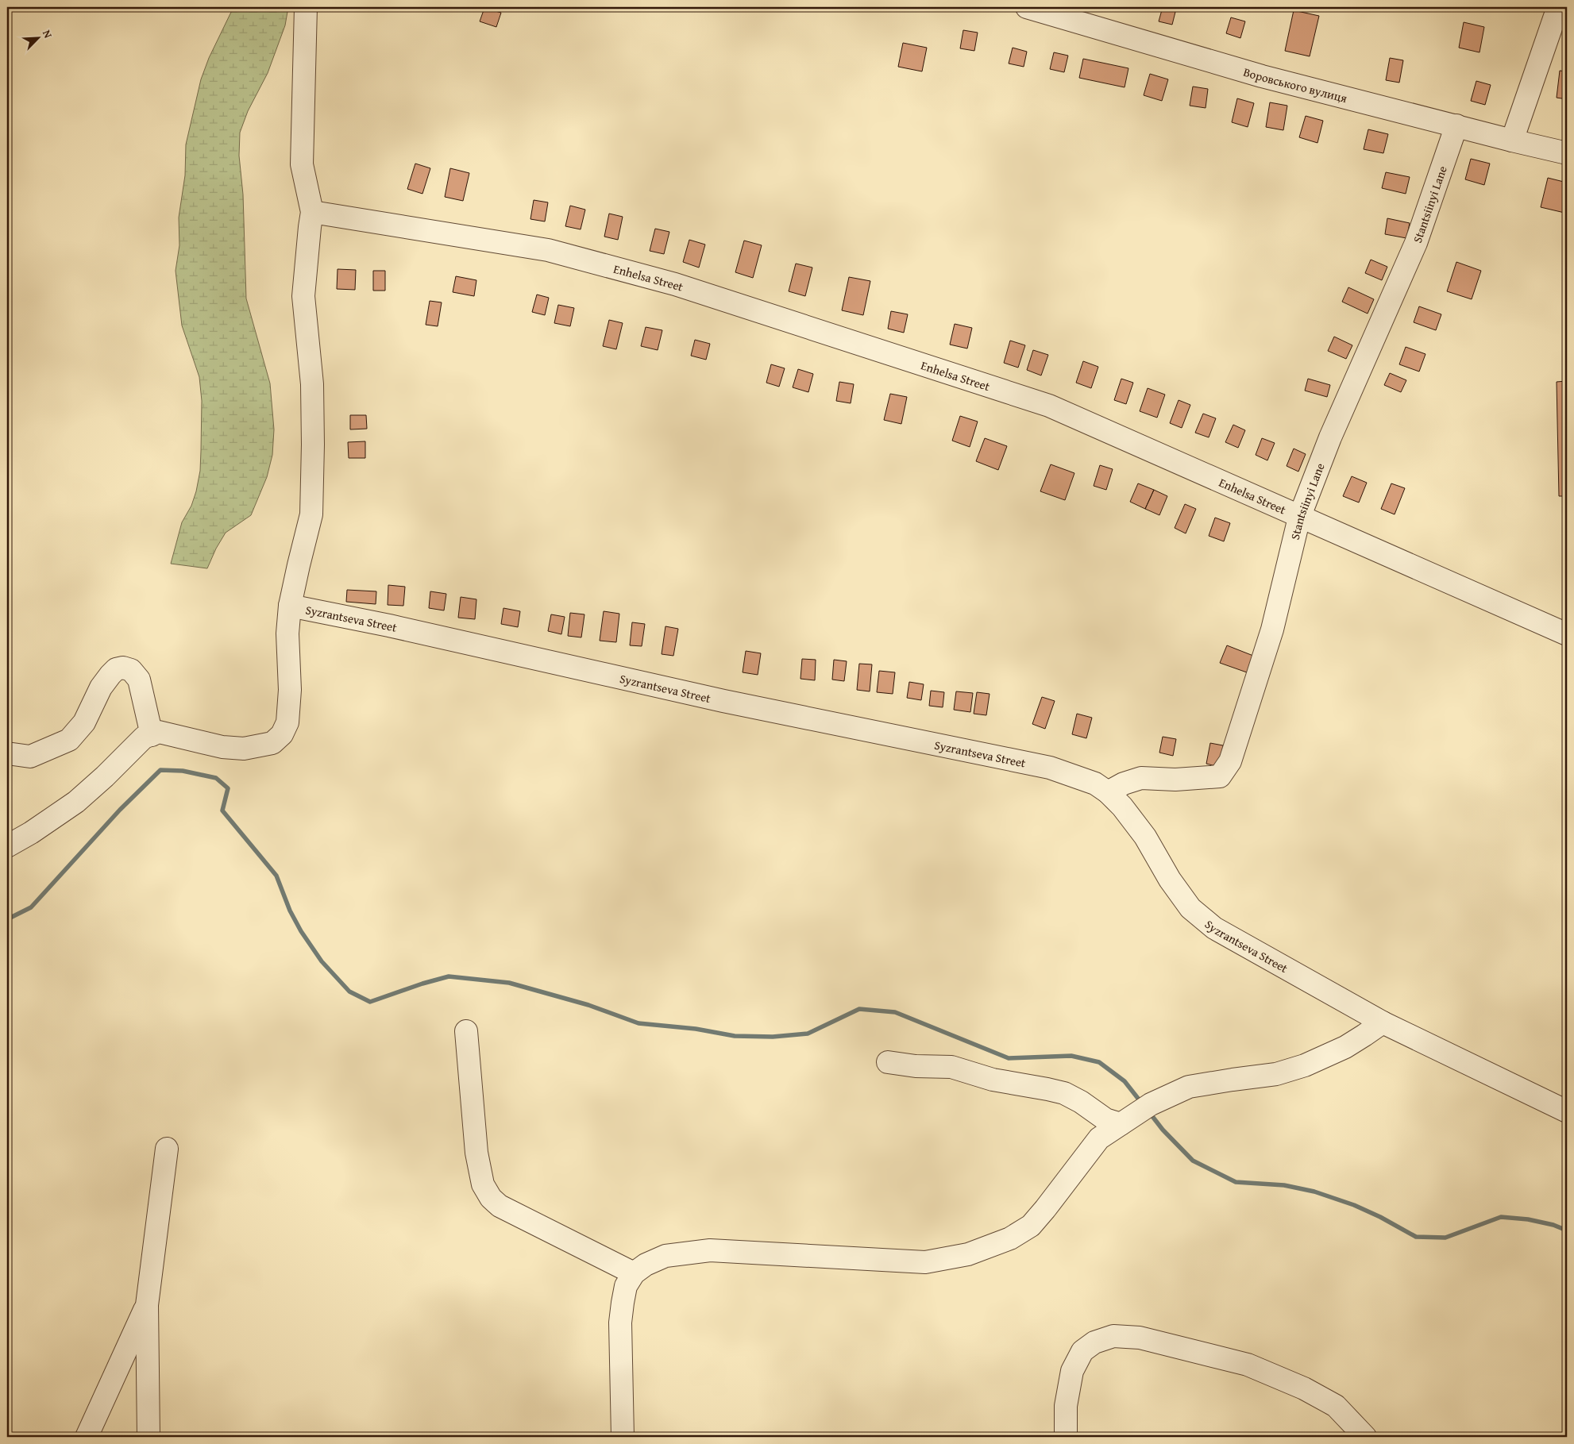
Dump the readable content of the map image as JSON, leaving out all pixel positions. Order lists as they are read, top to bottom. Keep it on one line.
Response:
{"streets":{"street":["Воровського вулиця","Stantsiinyi Lane","Enhelsa Street","Syzrantseva Street"]},"crossings":[["Воровського вулиця","Stantsiinyi Lane"],["Stantsiinyi Lane","Enhelsa Street"],["Stantsiinyi Lane","Syzrantseva Street"]],"north":"top right"}
